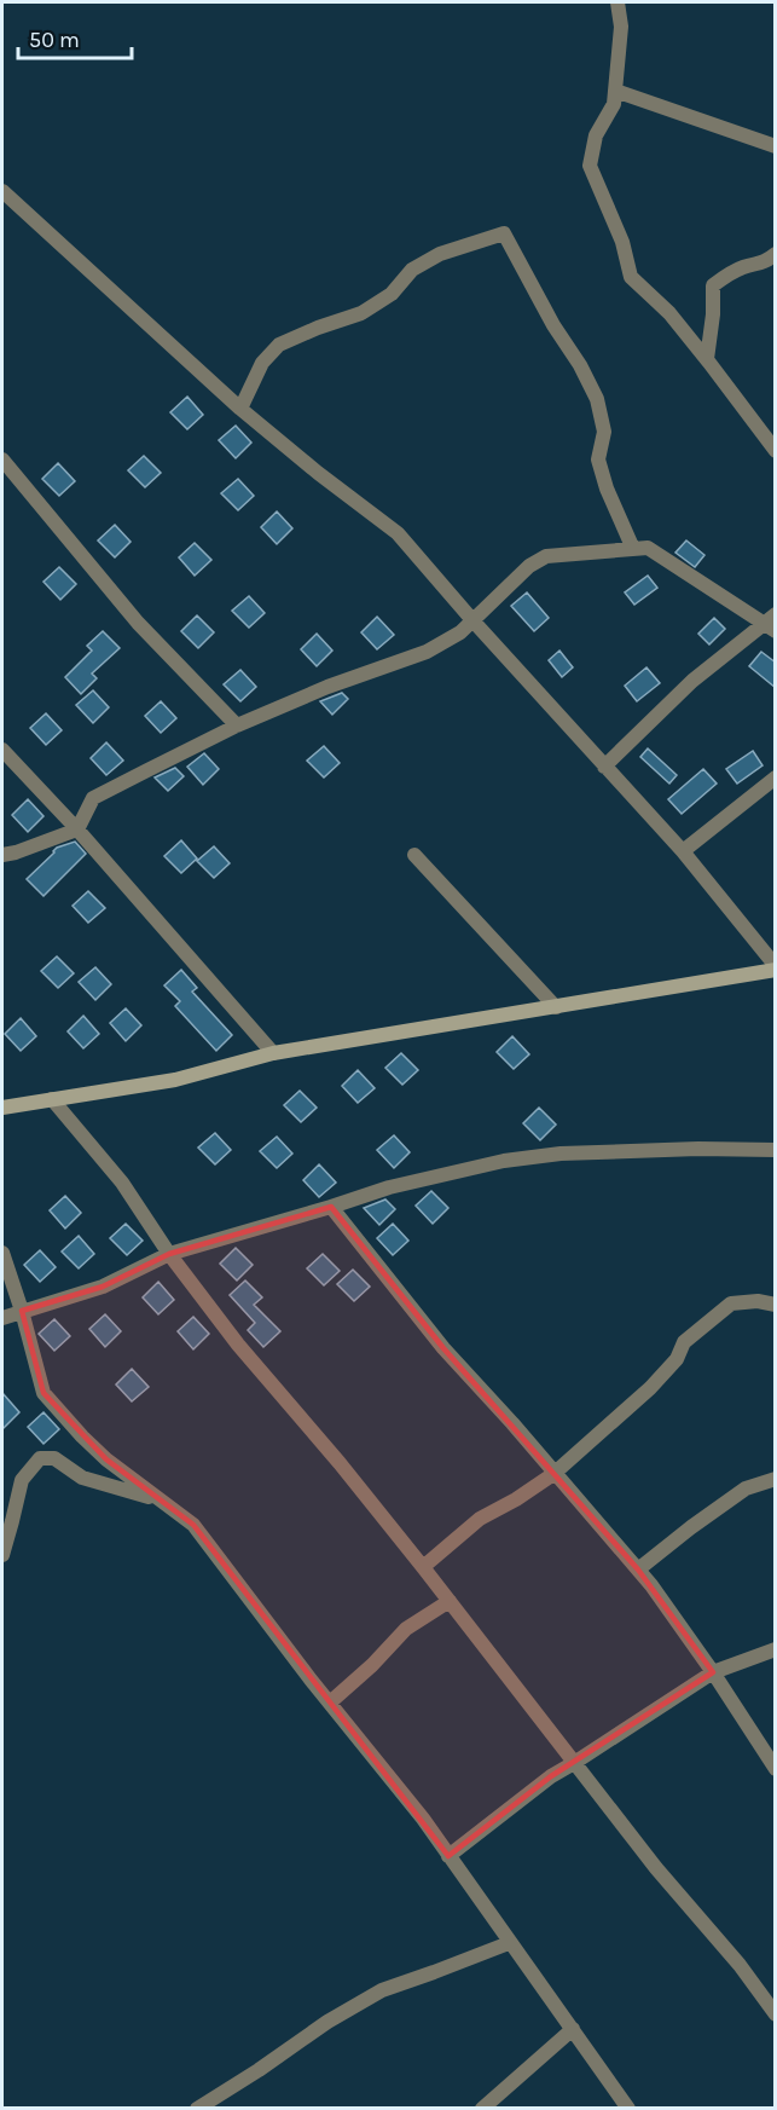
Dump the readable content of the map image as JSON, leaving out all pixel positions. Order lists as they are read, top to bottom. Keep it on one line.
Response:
{"scale_bar":"50 m"}
